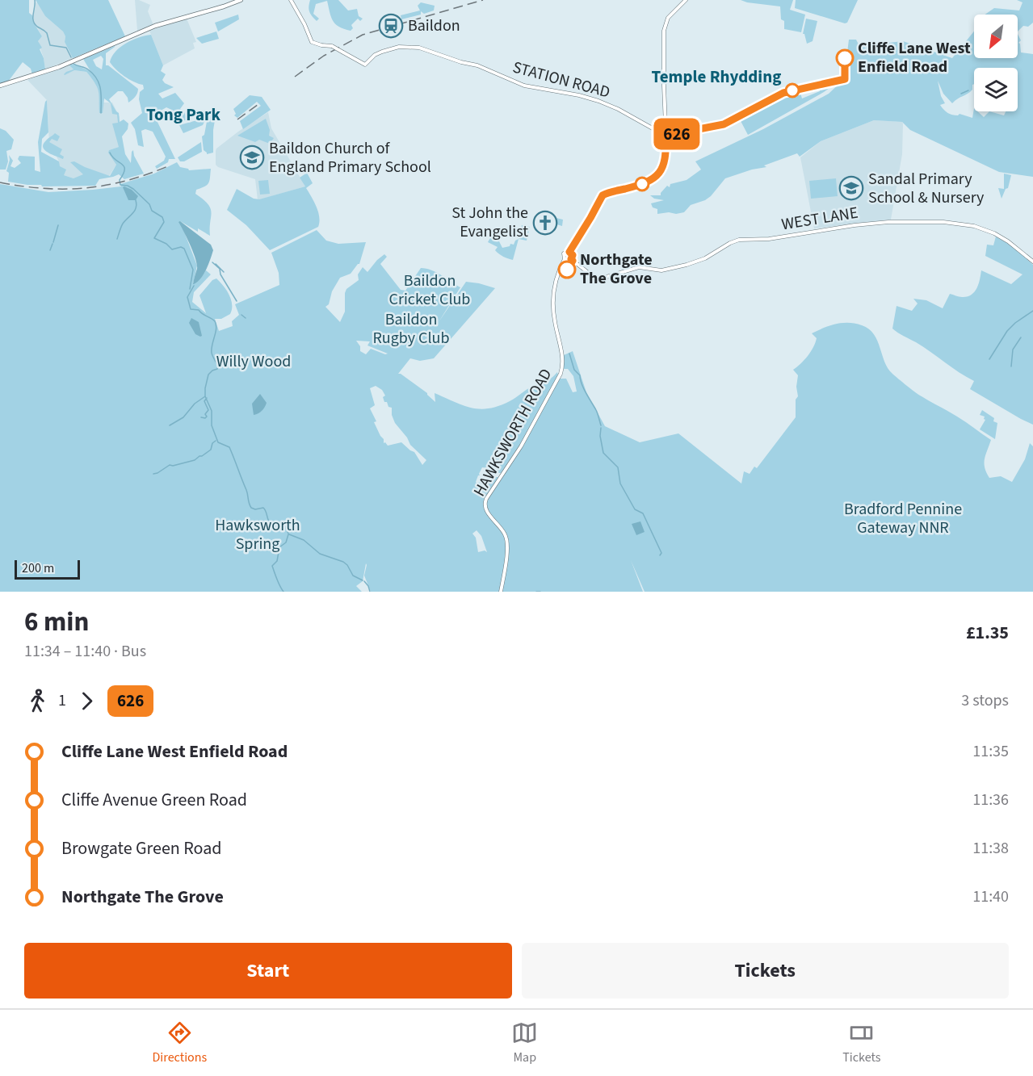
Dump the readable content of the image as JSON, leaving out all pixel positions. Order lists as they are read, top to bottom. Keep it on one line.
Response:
{"streets":{"street":["STATION ROAD","WEST LANE","HAWKSWORTH ROAD"]},"districts":["Temple Rhydding","Tong Park"],"parks":["Baildon Cricket Club","Baildon Rugby Club","Willy Wood","Bradford Pennine Gateway NNR","Hawksworth Spring"],"places":{"station":["Baildon"],"other":["Cliffe Lane West Enfield Road","Northgate The Grove"],"school or university":["Baildon Church of England Primary School","Sandal Primary School & Nursery"],"church":["St John the Evangelist"]},"lines":["bus line 626"],"scale_bar":"200 m","north":"bottom left","page":{"on_map":"626","scale":"200 m","heading":["6 min","11:34 – 11:40 · Bus","£1.35"],"legs":["1","626","3 stops"],"list":[{"name":"Cliffe Lane West Enfield Road","value":"11:35"},{"name":"Cliffe Avenue Green Road","value":"11:36"},{"name":"Browgate Green Road","value":"11:38"},{"name":"Northgate The Grove","value":"11:40"}],"buttons":["Start","Tickets"],"tabs":["Directions","Map","Tickets"]}}
